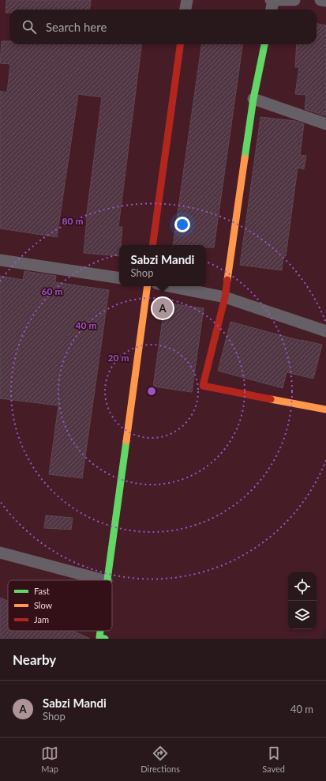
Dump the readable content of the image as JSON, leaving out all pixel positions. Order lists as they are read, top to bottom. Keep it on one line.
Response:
{"legend":["Fast","Slow","Jam"],"page":{"search":"Search here","popup":["Sabzi Mandi","Shop"],"pins":"A","heading":"Nearby","list":[{"mark":"A","name":"Sabzi Mandi","note":"Shop","value":"40 m"}],"nav":["Map","Directions","Saved"]},"rings":["80 m","60 m","40 m","20 m"]}
